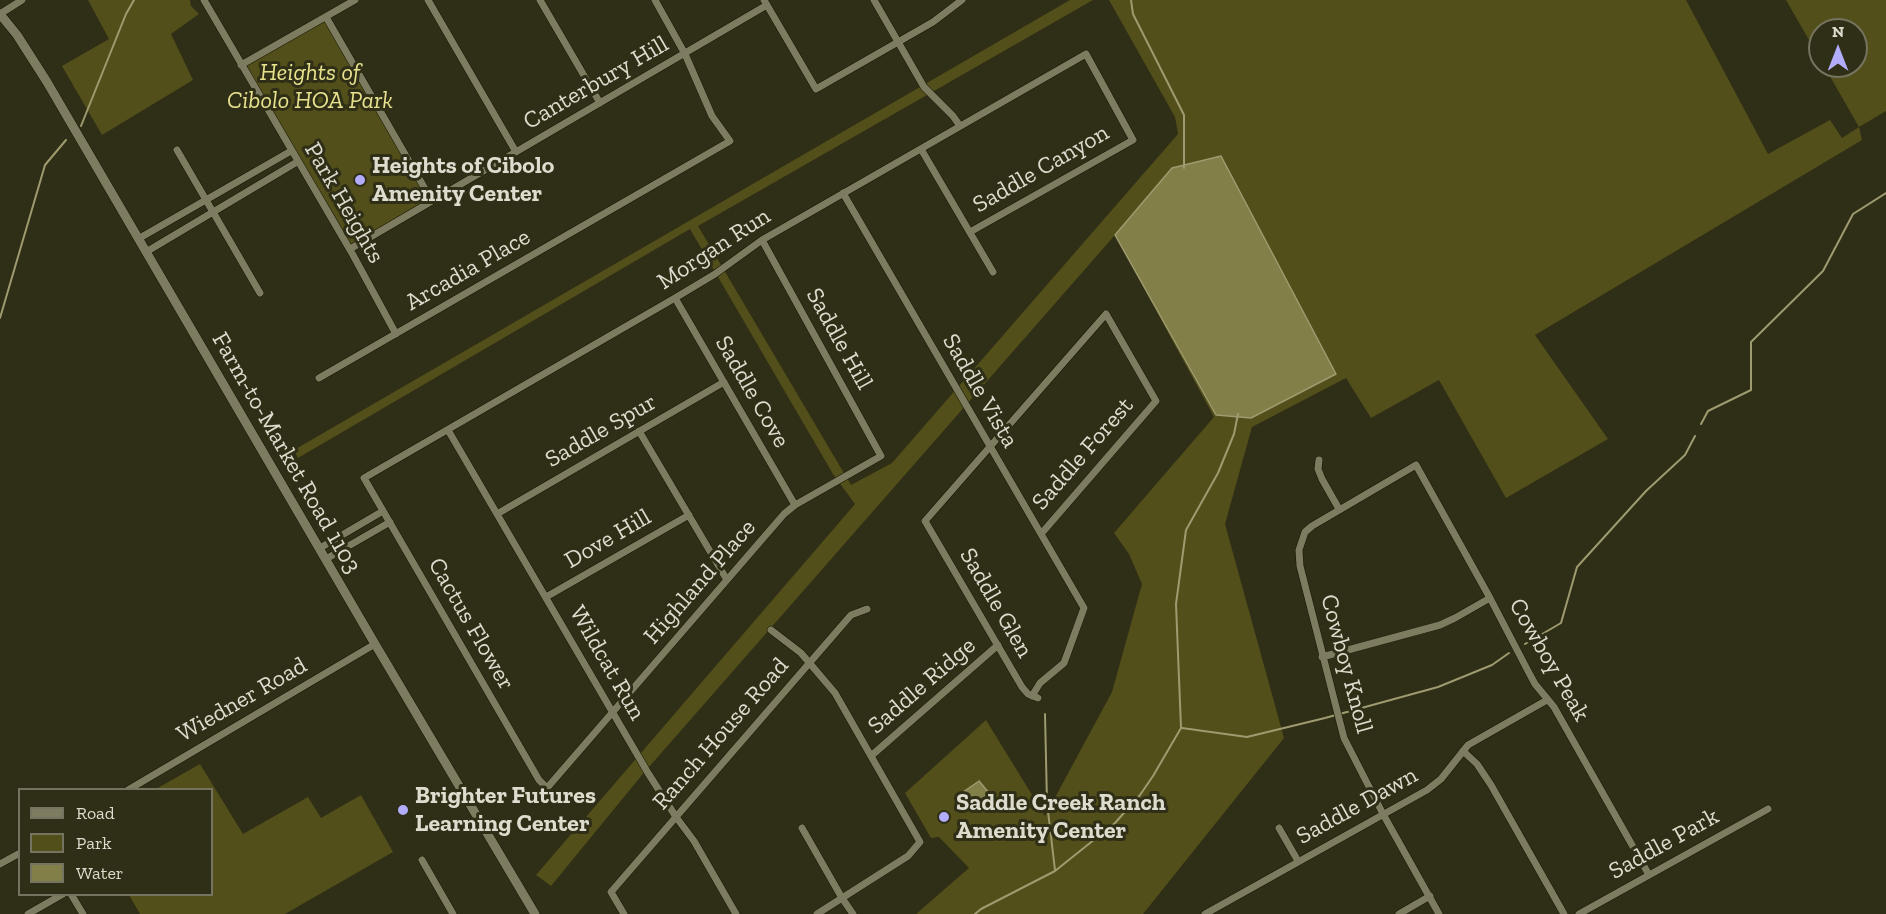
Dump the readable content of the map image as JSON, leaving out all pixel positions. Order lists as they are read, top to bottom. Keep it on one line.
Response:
{"streets":{"main road":["Farm-to-Market Road 1103"],"street":["Canterbury Hill","Saddle Canyon","Park Heights","Morgan Run","Arcadia Place","Saddle Hill","Saddle Vista","Saddle Cove","Saddle Spur","Saddle Forest","Dove Hill","Highland Place","Saddle Glen","Cactus Flower","Cowboy Peak","Wildcat Run","Cowboy Knoll","Saddle Ridge","Wiedner Road","Ranch House Road","Saddle Dawn","Saddle Park"]},"crossings":[["Canterbury Hill","Park Heights"],["Canterbury Hill","Arcadia Place"],["Saddle Canyon","Morgan Run"],["Park Heights","Arcadia Place"],["Morgan Run","Saddle Hill"],["Morgan Run","Saddle Vista"],["Morgan Run","Saddle Cove"],["Morgan Run","Cactus Flower"],["Morgan Run","Wildcat Run"],["Saddle Hill","Highland Place"],["Saddle Vista","Saddle Forest"],["Saddle Vista","Saddle Glen"],["Saddle Cove","Saddle Spur"],["Saddle Cove","Highland Place"],["Saddle Spur","Wildcat Run"],["Farm-to-Market Road 1103","Wiedner Road"],["Saddle Forest","Saddle Glen"],["Dove Hill","Wildcat Run"],["Highland Place","Cactus Flower"],["Highland Place","Wildcat Run"],["Saddle Glen","Saddle Ridge"],["Cowboy Peak","Cowboy Knoll"],["Cowboy Peak","Saddle Dawn"],["Cowboy Peak","Saddle Park"],["Wildcat Run","Ranch House Road"],["Cowboy Knoll","Saddle Dawn"]],"parks":["Heights of Cibolo HOA Park"],"places":["Heights of Cibolo Amenity Center","Brighter Futures Learning Center","Saddle Creek Ranch Amenity Center"],"legend":["Road","Park","Water"],"north":"top"}
